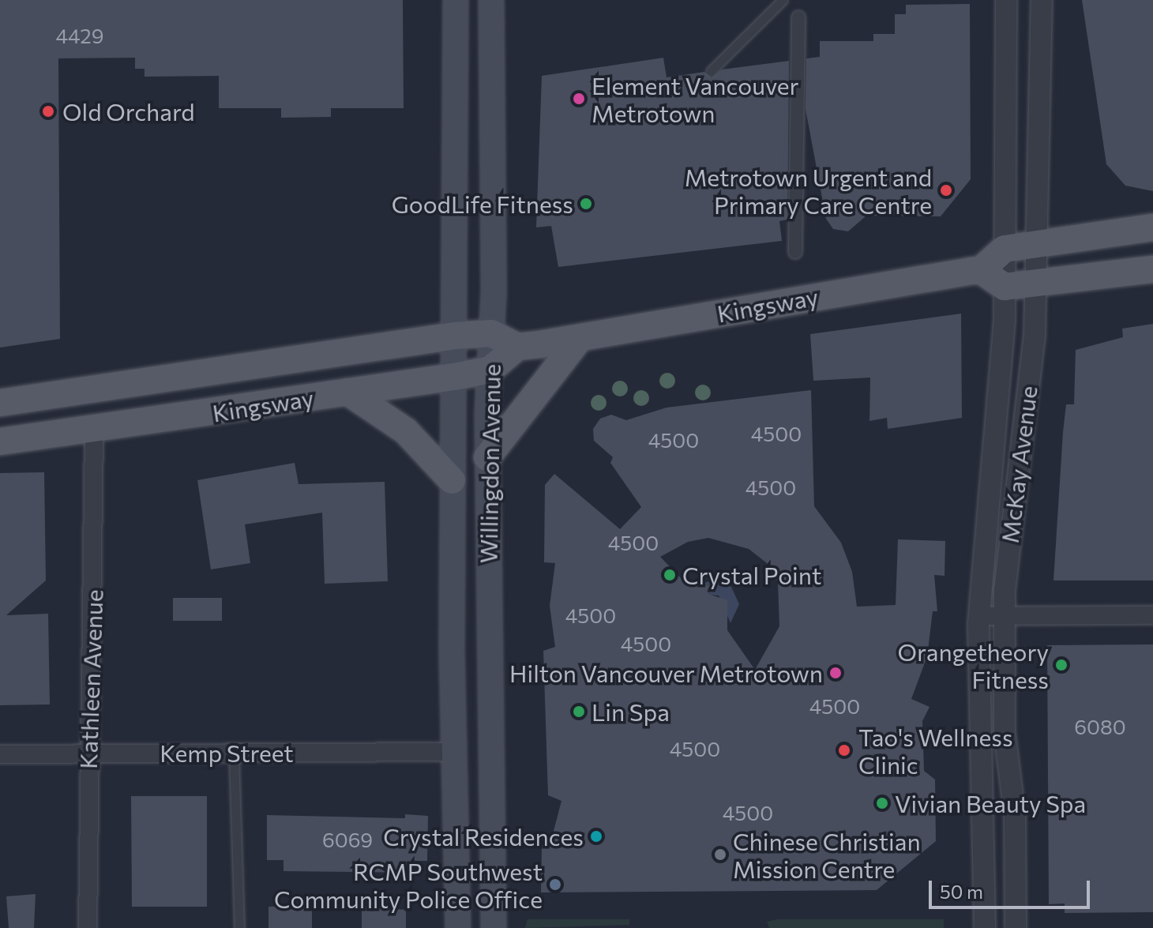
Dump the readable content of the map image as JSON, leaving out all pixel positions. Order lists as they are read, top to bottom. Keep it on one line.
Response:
{"streets":{"main road":["Kingsway","Willingdon Avenue"],"street":["McKay Avenue","Kathleen Avenue","Kemp Street"]},"crossings":[["Kingsway","Willingdon Avenue"],["Kingsway","Kathleen Avenue"],["Willingdon Avenue","Kemp Street"],["Kathleen Avenue","Kemp Street"]],"places":["Element Vancouver Metrotown","Old Orchard","Metrotown Urgent and Primary Care Centre","GoodLife Fitness","Crystal Point","Orangetheory Fitness","Hilton Vancouver Metrotown","Lin Spa","Tao's Wellness Clinic","Vivian Beauty Spa","Crystal Residences","Chinese Christian Mission Centre","RCMP Southwest Community Police Office"],"house_numbers":["4429","4500","4500","4500","4500","4500","4500","4500","6080","4500","4500","6069"],"scale_bar":"50 m"}
